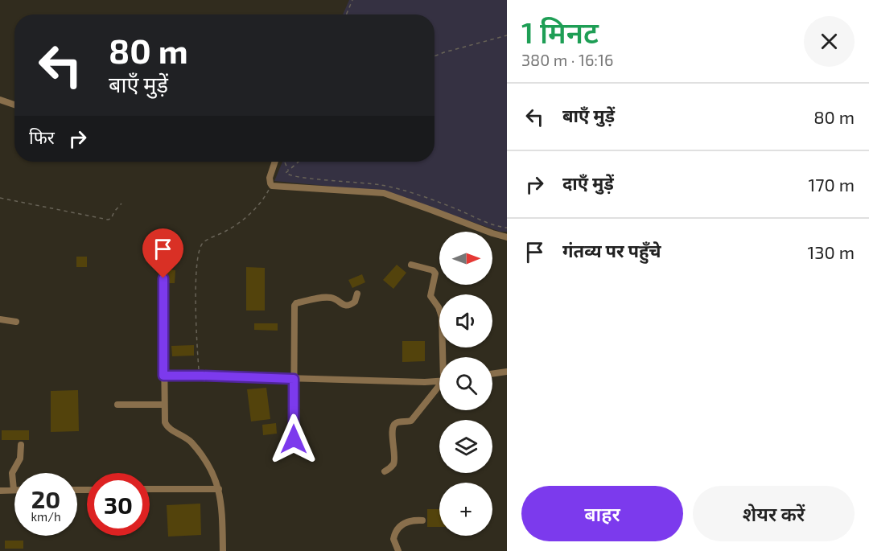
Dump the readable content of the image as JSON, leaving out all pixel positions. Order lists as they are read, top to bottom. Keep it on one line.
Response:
{"north":"right","page":{"heading":["1 मिनट","380 m · 16:16"],"turn":["80 m","बाएँ मुड़ें"],"list":[{"name":"बाएँ मुड़ें","value":"80 m"},{"name":"दाएँ मुड़ें","value":"170 m"},{"name":"गंतव्य पर पहुँचे","value":"130 m"}],"then":"फिर","map_buttons":"+","speed":"20 km/h","limit":"30","buttons":["बाहर","शेयर करें"]}}
